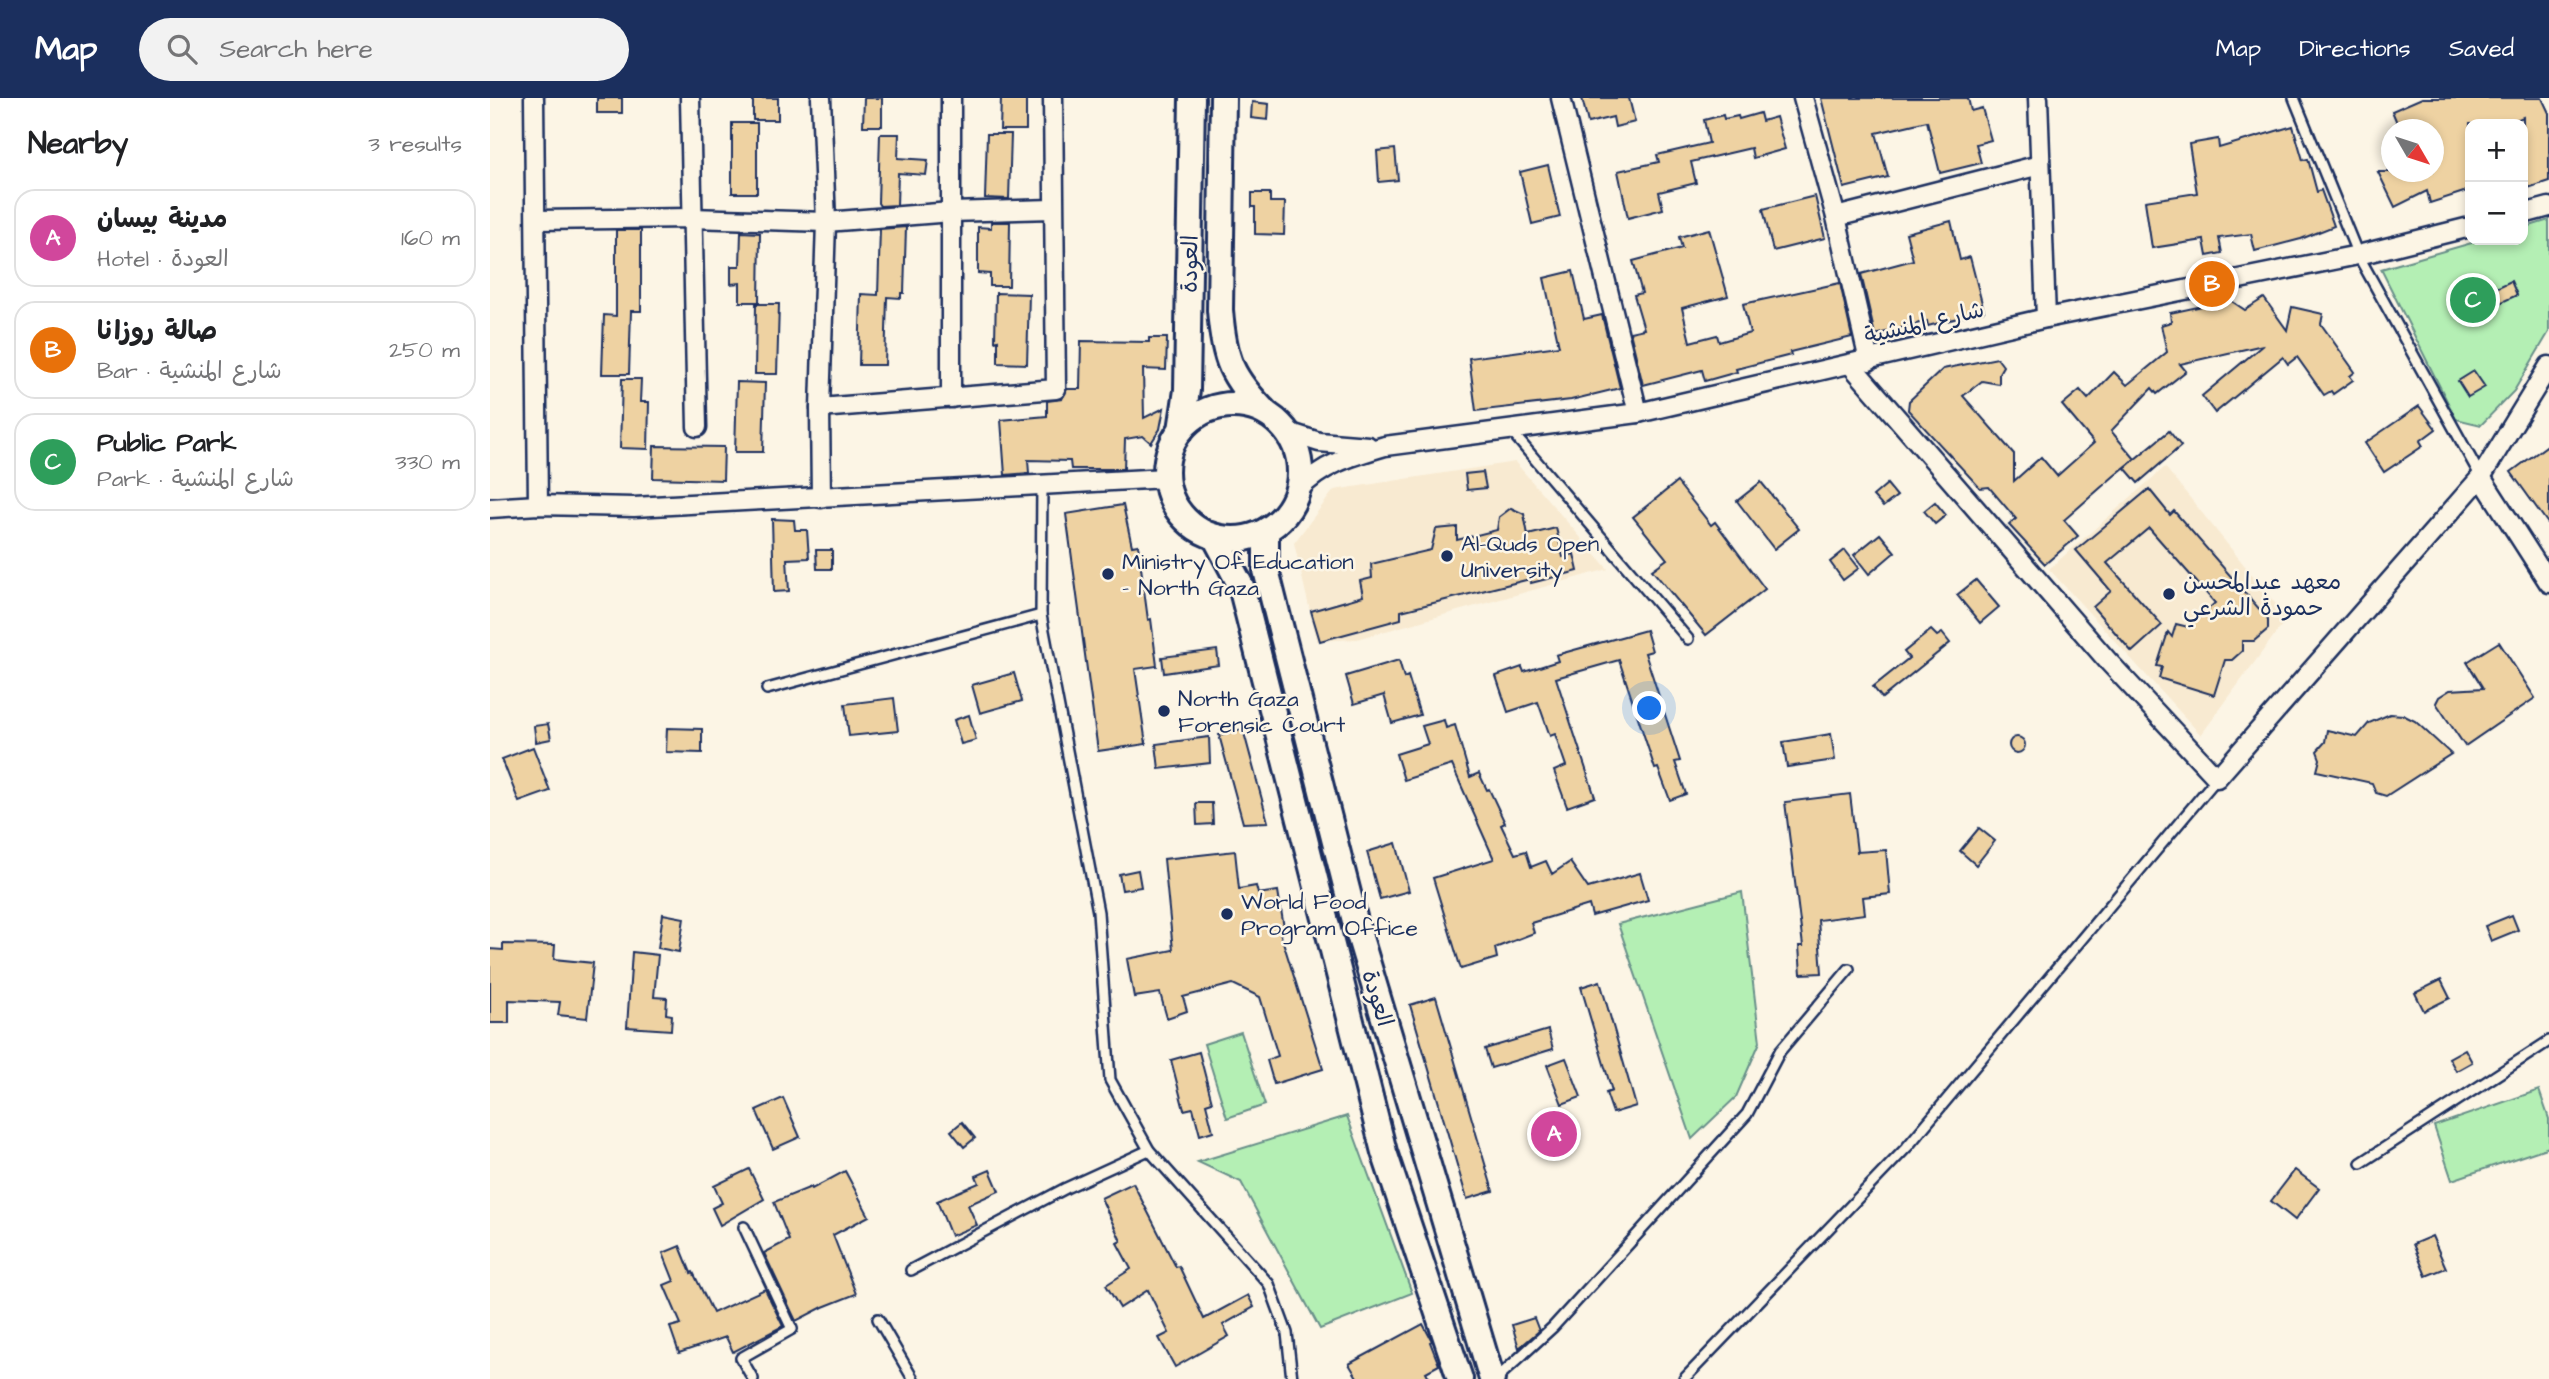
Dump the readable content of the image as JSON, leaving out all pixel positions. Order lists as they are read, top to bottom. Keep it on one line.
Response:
{"streets":{"main road":["العودة"],"street":["شارع المنشية"]},"crossings":[["العودة","شارع المنشية"]],"places":["Al-Quds Open University","Ministry Of Education - North Gaza","معهد عبدالمحسن حمودة الشرعي","North Gaza Forensic Court","World Food Program Office"],"north":"bottom right","page":{"header":"Map","search":"Search here","nav":["Map","Directions","Saved"],"heading":["Nearby","3 results"],"map_buttons":["+","−"],"list":[{"mark":"A","name":"مدينة بيسان","note":"Hotel · العودة","value":"160 m"},{"mark":"B","name":"صالة روزانا","note":"Bar · شارع المنشية","value":"250 m"},{"mark":"C","name":"Public Park","note":"Park · شارع المنشية","value":"330 m"}],"pins":["B","C","A"]}}
